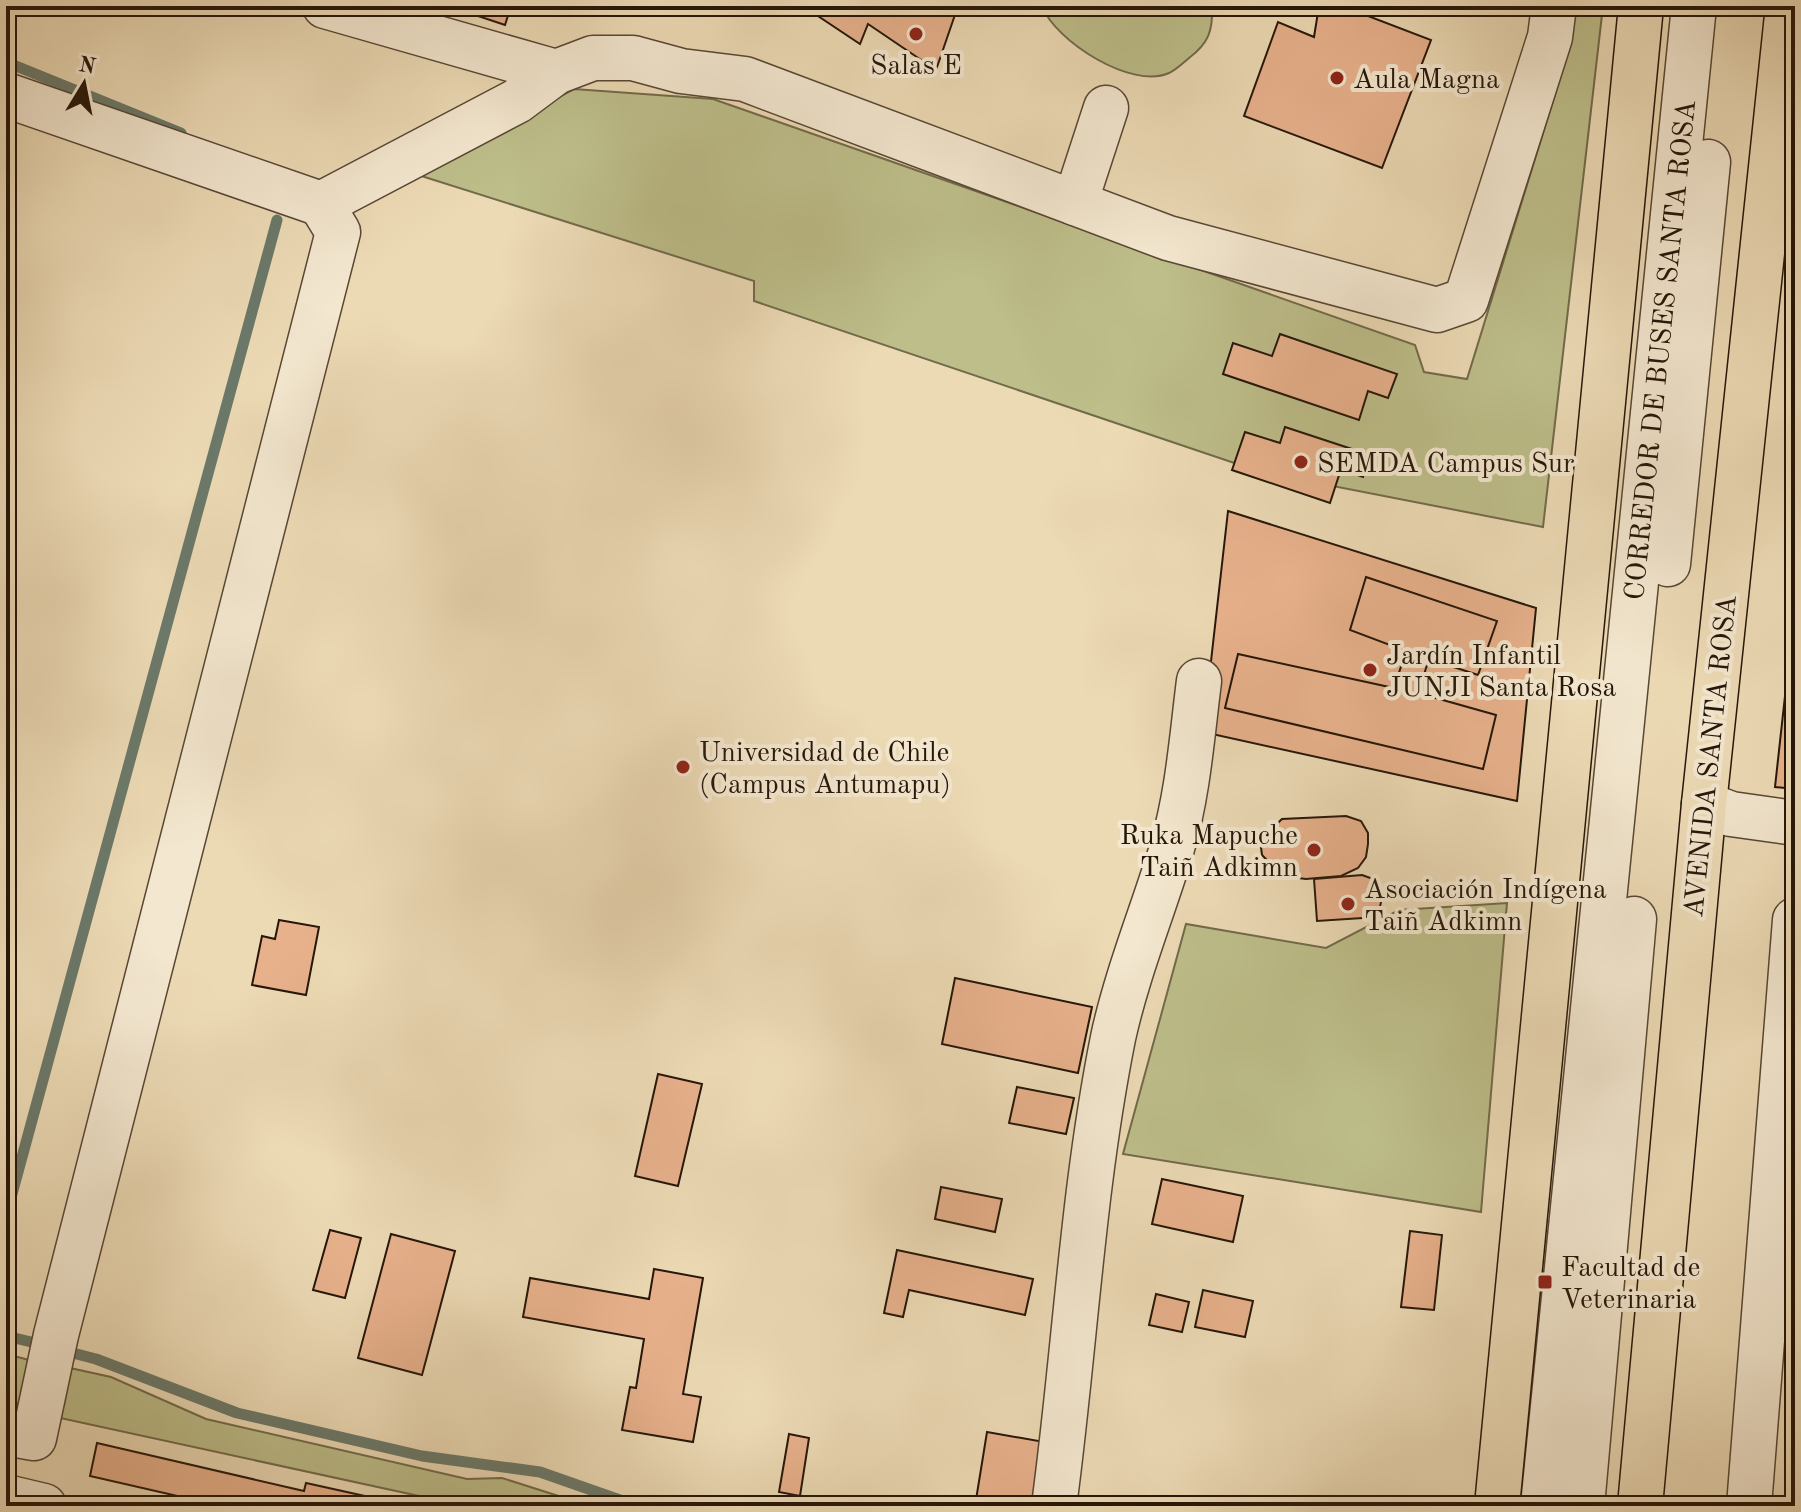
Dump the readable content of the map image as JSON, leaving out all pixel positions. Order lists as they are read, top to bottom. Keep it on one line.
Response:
{"streets":{"main road":["AVENIDA SANTA ROSA"],"lane":["CORREDOR DE BUSES SANTA ROSA"]},"places":{"other":["Salas E","Aula Magna","SEMDA Campus Sur","Jardín Infantil JUNJI Santa Rosa","Universidad de Chile (Campus Antumapu)","Ruka Mapuche Taiñ Adkimn","Asociación Indígena Taiñ Adkimn"],"transit":["Facultad de Veterinaria"]},"north":"top"}
